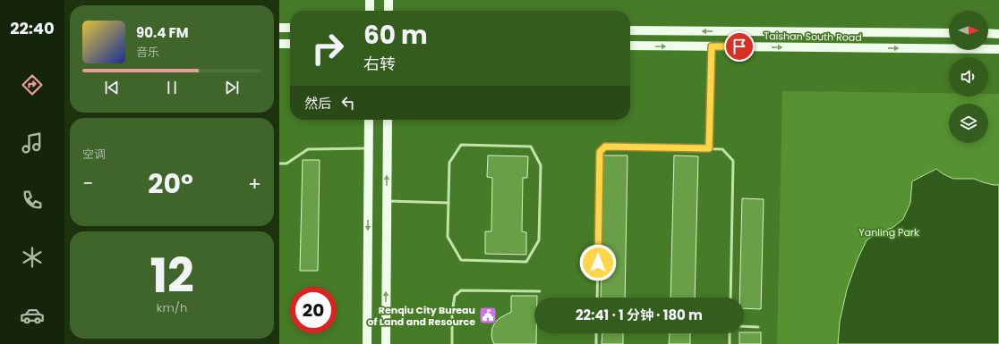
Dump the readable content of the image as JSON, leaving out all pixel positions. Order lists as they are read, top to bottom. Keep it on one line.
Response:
{"streets":{"main road":["Taishan South Road"]},"parks":["Yanling Park"],"places":{"public building":["Renqiu City Bureau of Land and Resource"]},"north":"right","page":{"tabs":"22:40","turn":["60 m","右转"],"song":["90.4 FM","音乐"],"then":"然后","tile":["空调",["12","km/h"]],"heat":["−","20°","+"],"limit":"20","trip":"22:41 · 1 分钟 · 180 m"}}
